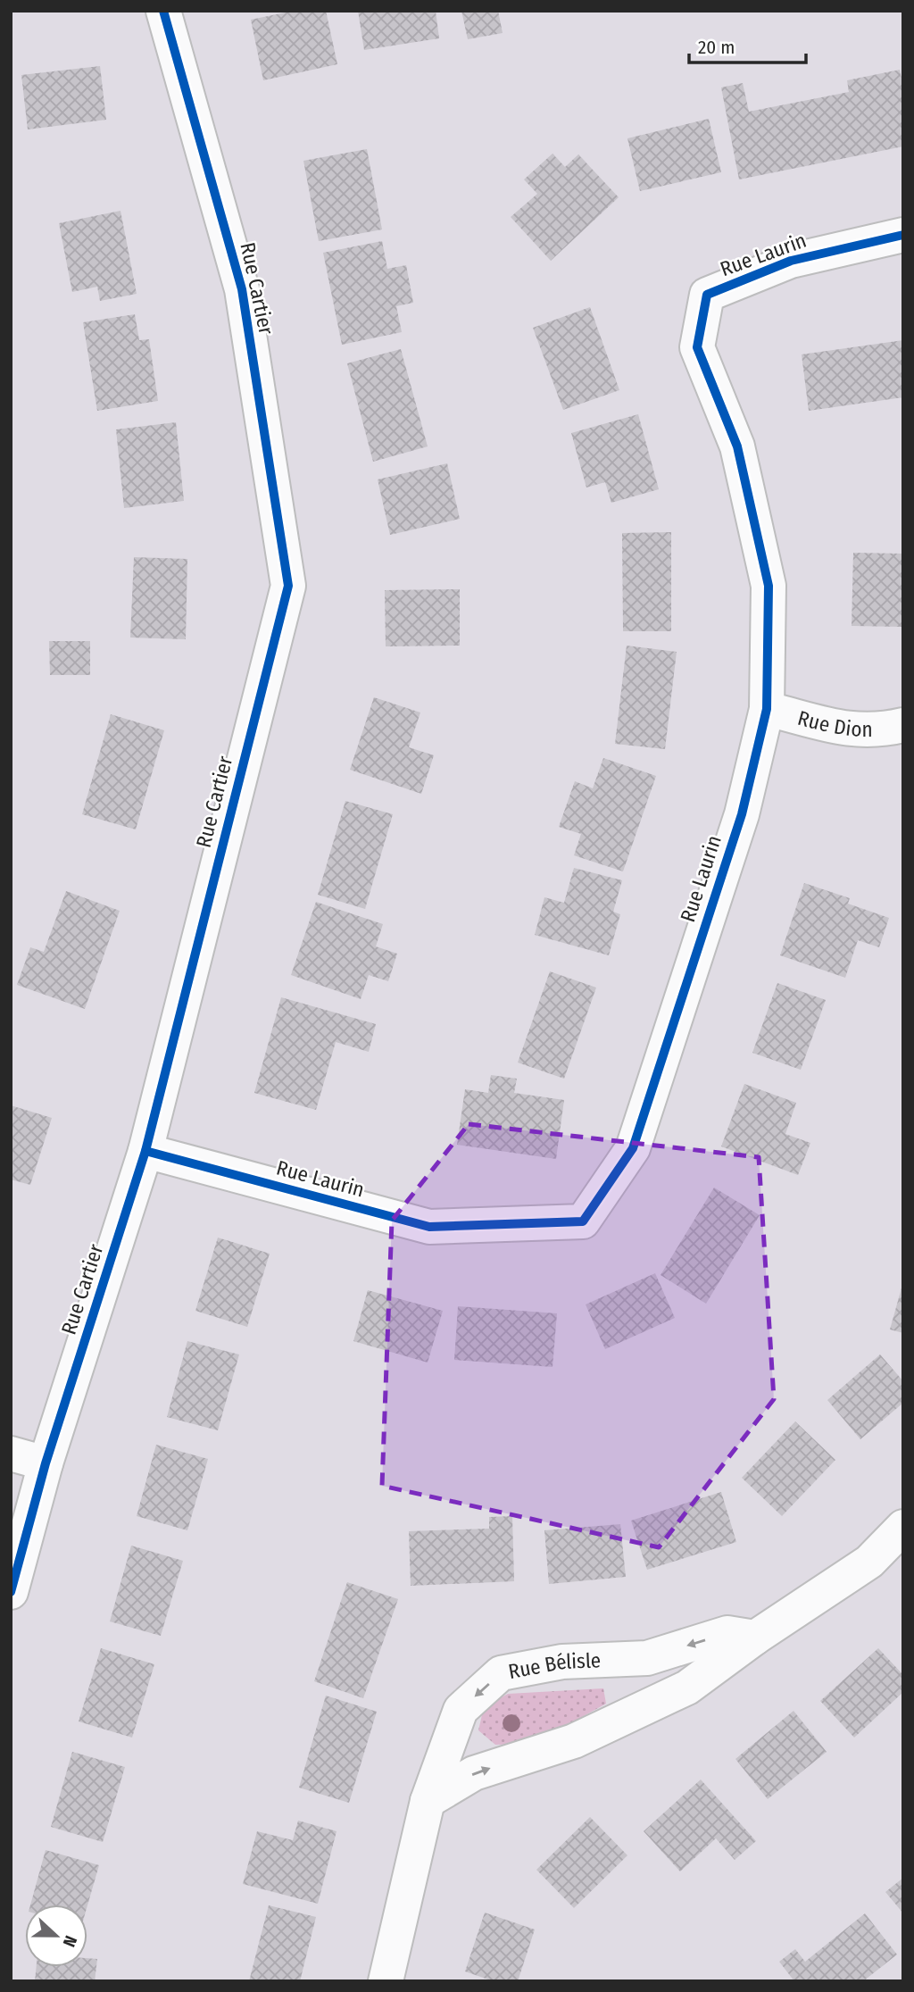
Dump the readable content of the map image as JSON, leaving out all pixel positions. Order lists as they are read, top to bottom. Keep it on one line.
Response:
{"streets":{"street":["Rue Laurin","Rue Cartier","Rue Dion","Rue Bélisle"]},"crossings":[["Rue Laurin","Rue Cartier"],["Rue Laurin","Rue Dion"]],"scale_bar":"20 m","north":"right"}
